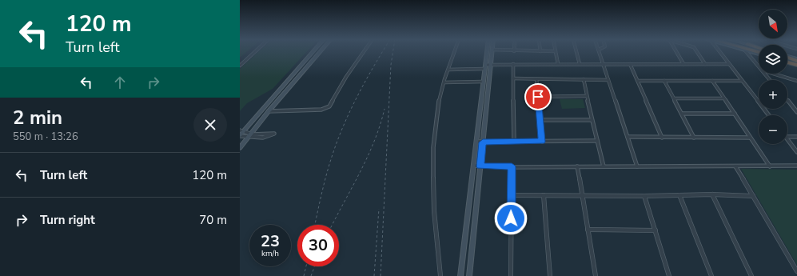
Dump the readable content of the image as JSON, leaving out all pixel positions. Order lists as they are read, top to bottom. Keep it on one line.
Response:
{"north":"bottom right","page":{"turn":["120 m","Turn left"],"map_buttons":["+","−"],"heading":["2 min","550 m · 13:26"],"list":[{"name":"Turn left","value":"120 m"},{"name":"Turn right","value":"70 m"}],"speed":"23 km/h","limit":"30"}}
